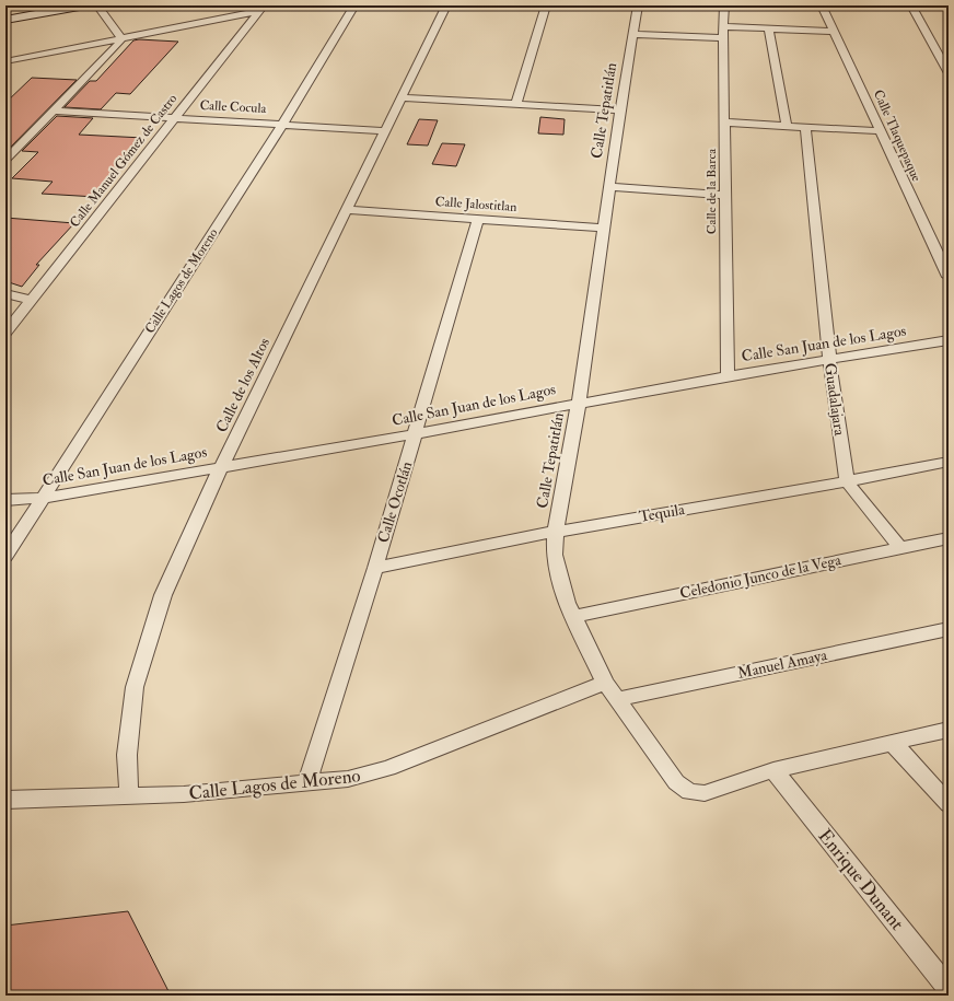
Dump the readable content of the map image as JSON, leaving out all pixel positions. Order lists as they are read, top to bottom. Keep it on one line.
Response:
{"streets":{"street":["Calle Cocula","Calle Tepatitlán","Calle Tlaquepaque","Calle Manuel Gómez de Castro","Calle de la Barca","Calle Jalostitlan","Calle Lagos de Moreno","Calle San Juan de los Lagos","Calle de los Altos","Guadalajara","Calle Ocotlán","Tequila","Celedonio Junco de la Vega","Manuel Amaya","Enrique Dunant"]},"crossings":[["Calle Cocula","Calle Manuel Gómez de Castro"],["Calle Cocula","Calle Lagos de Moreno"],["Calle Cocula","Calle de los Altos"],["Calle Tepatitlán","Calle Jalostitlan"],["Calle Tepatitlán","Calle Lagos de Moreno"],["Calle Tepatitlán","Calle San Juan de los Lagos"],["Calle Tepatitlán","Tequila"],["Calle Tepatitlán","Celedonio Junco de la Vega"],["Calle Tepatitlán","Manuel Amaya"],["Calle Tepatitlán","Enrique Dunant"],["Calle de la Barca","Calle San Juan de los Lagos"],["Calle Jalostitlan","Calle de los Altos"],["Calle Jalostitlan","Calle Ocotlán"],["Calle Lagos de Moreno","Calle San Juan de los Lagos"],["Calle Lagos de Moreno","Calle de los Altos"],["Calle Lagos de Moreno","Calle Ocotlán"],["Calle San Juan de los Lagos","Calle de los Altos"],["Calle San Juan de los Lagos","Guadalajara"],["Calle San Juan de los Lagos","Calle Ocotlán"],["Guadalajara","Tequila"],["Calle Ocotlán","Tequila"]]}
